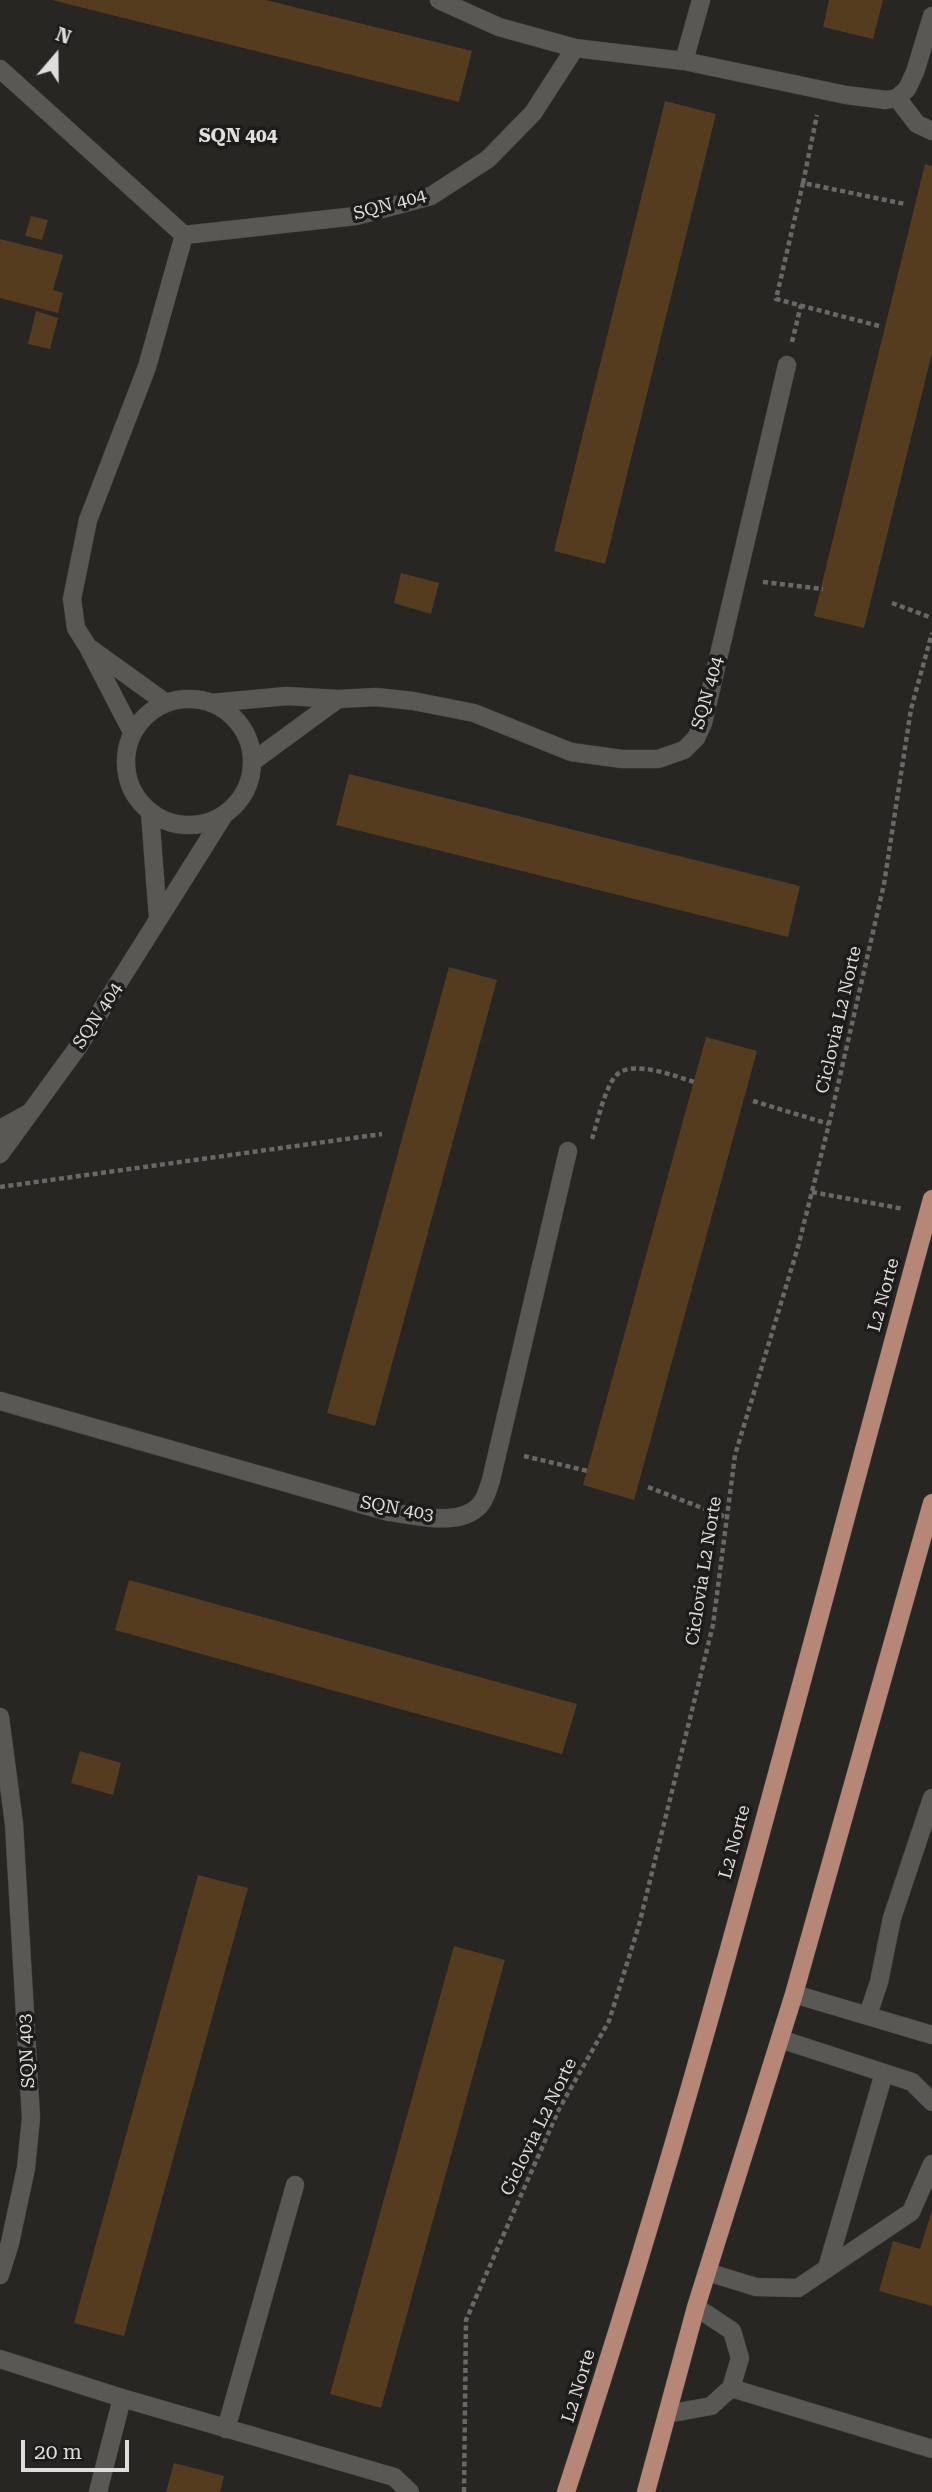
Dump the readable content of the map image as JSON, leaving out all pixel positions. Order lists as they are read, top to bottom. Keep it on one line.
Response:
{"streets":{"main road":["L2 Norte"],"street":["SQN 404","SQN 403"],"path":["Ciclovia L2 Norte"]},"districts":["SQN 404"],"scale_bar":"20 m","north":"top"}
